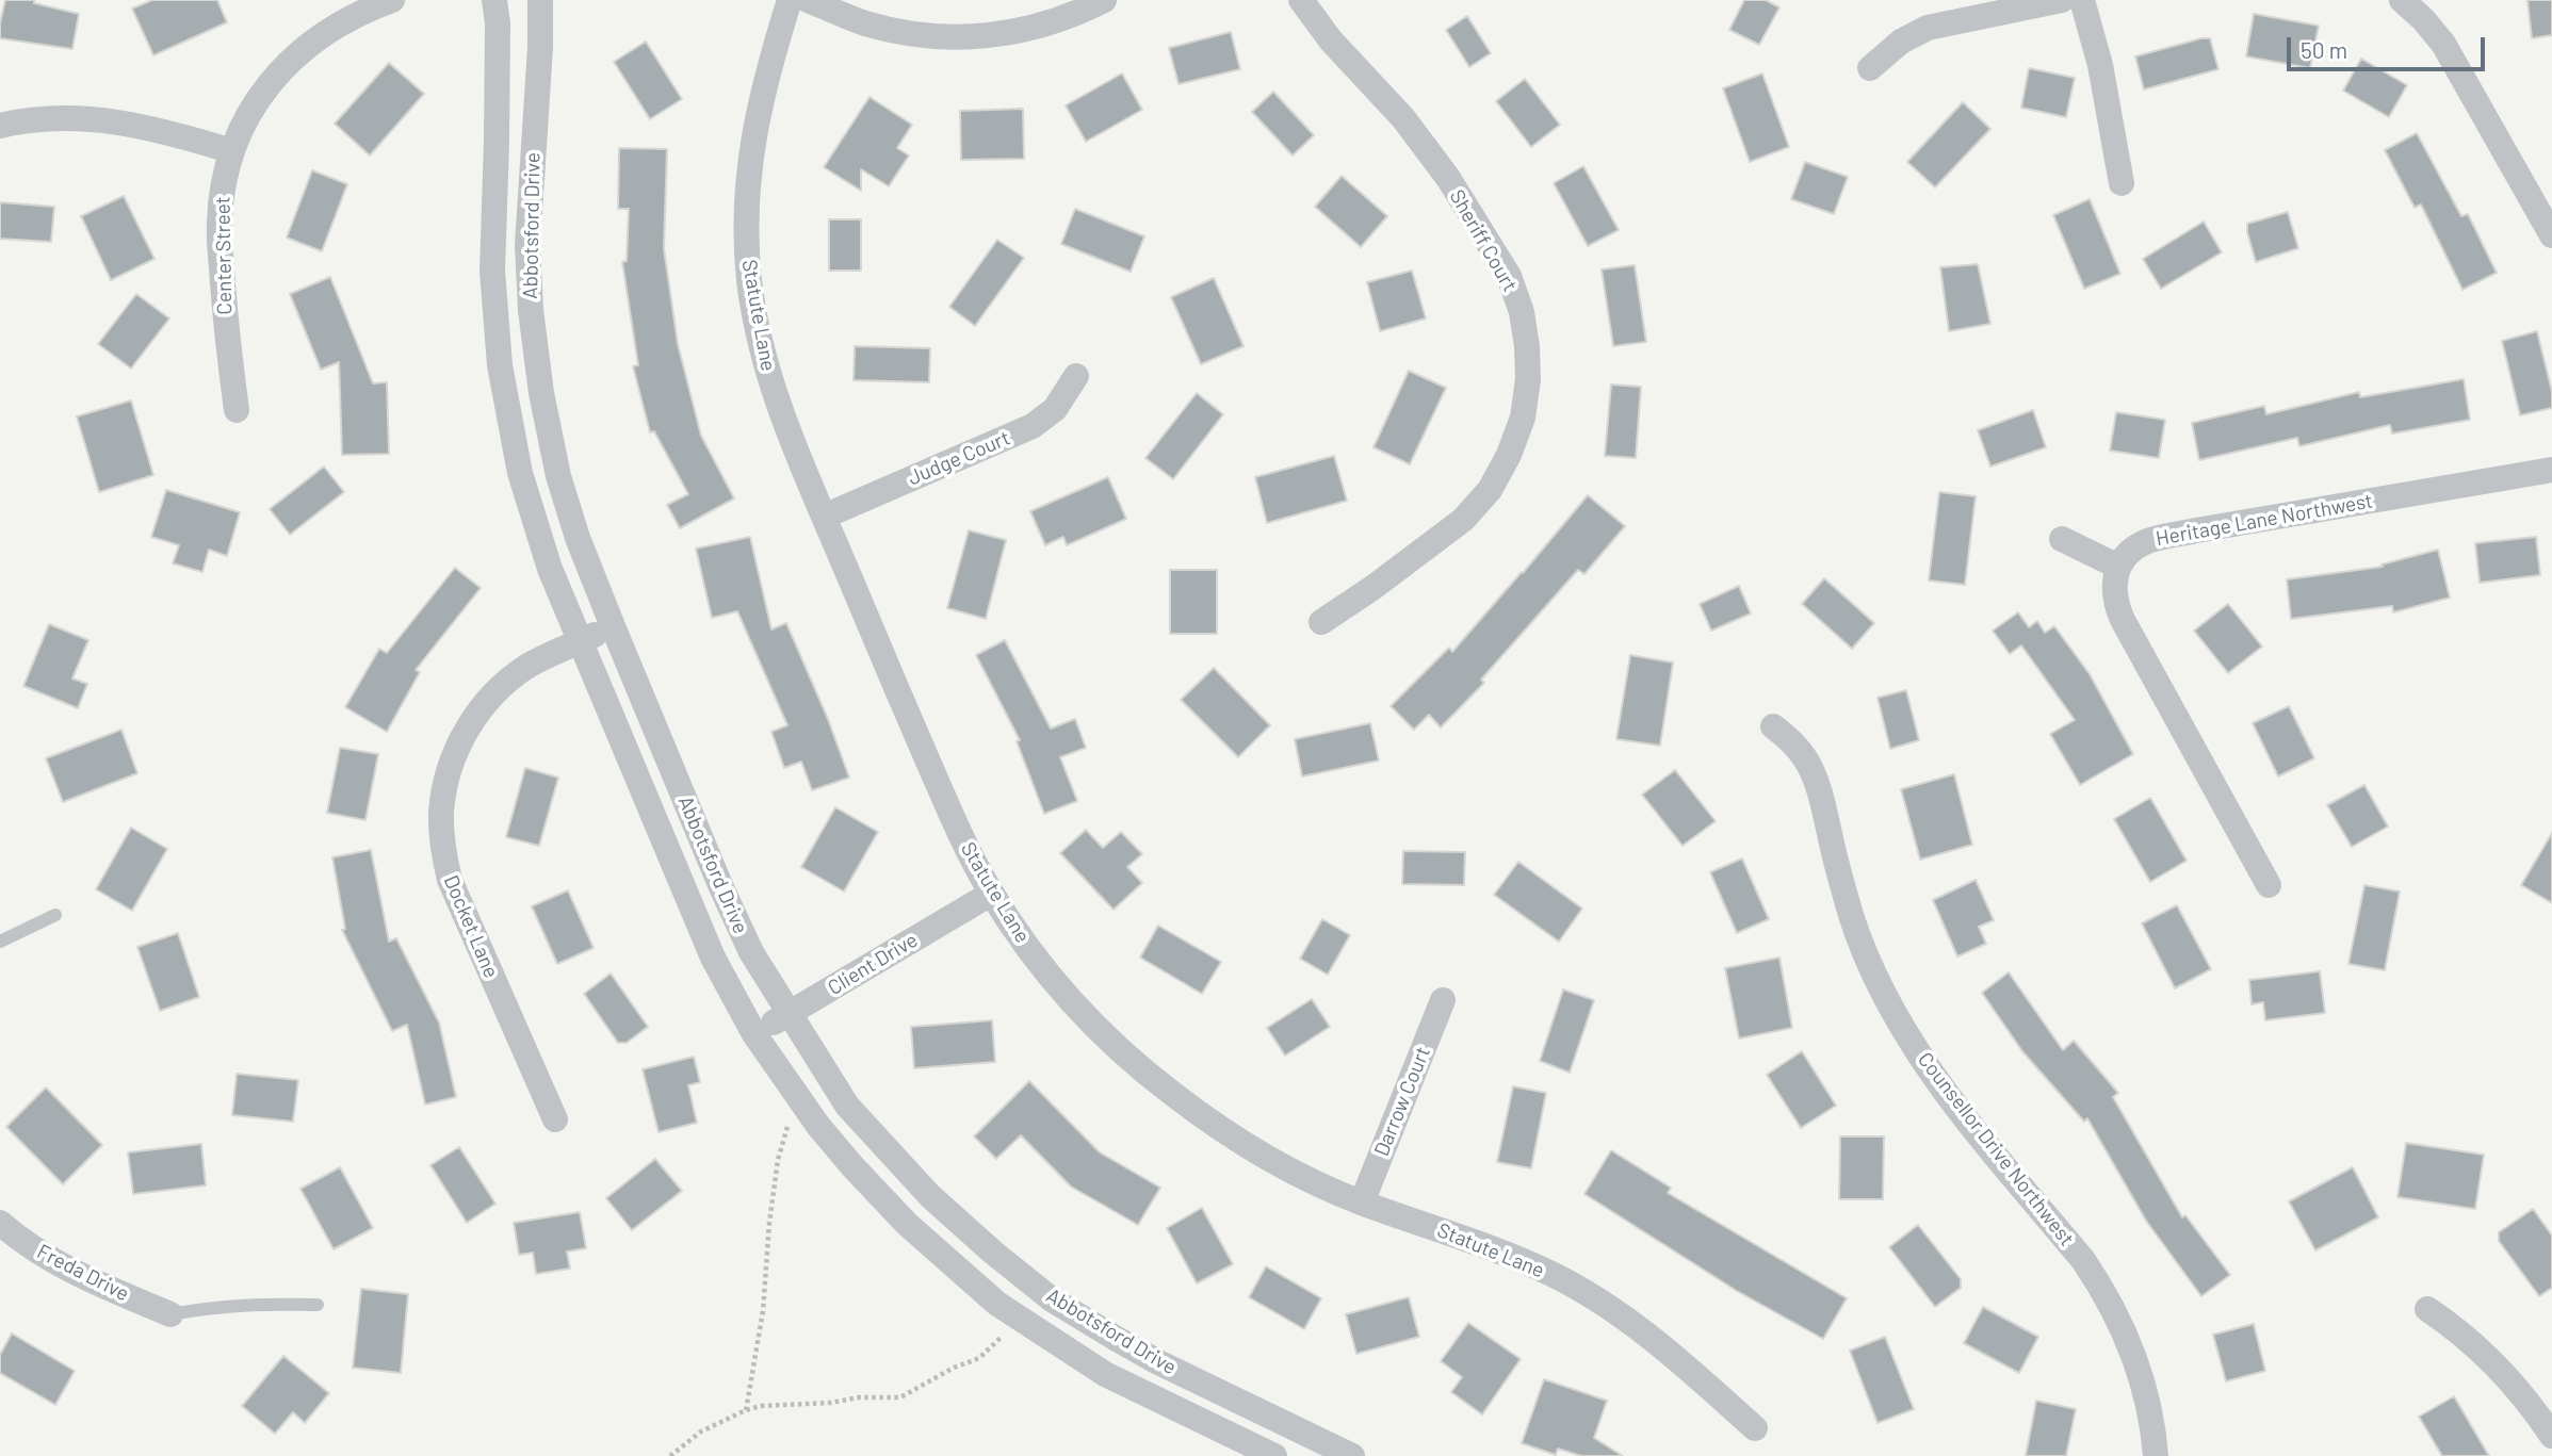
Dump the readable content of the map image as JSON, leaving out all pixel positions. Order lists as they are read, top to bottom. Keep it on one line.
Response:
{"streets":{"street":["Abbotsford Drive","Sheriff Court","Center Street","Statute Lane","Judge Court","Heritage Lane Northwest","Docket Lane","Client Drive","Darrow Court","Counsellor Drive Northwest","Freda Drive"]},"crossings":[["Abbotsford Drive","Docket Lane"],["Abbotsford Drive","Client Drive"],["Statute Lane","Judge Court"],["Statute Lane","Client Drive"],["Statute Lane","Darrow Court"]],"scale_bar":"50 m"}
